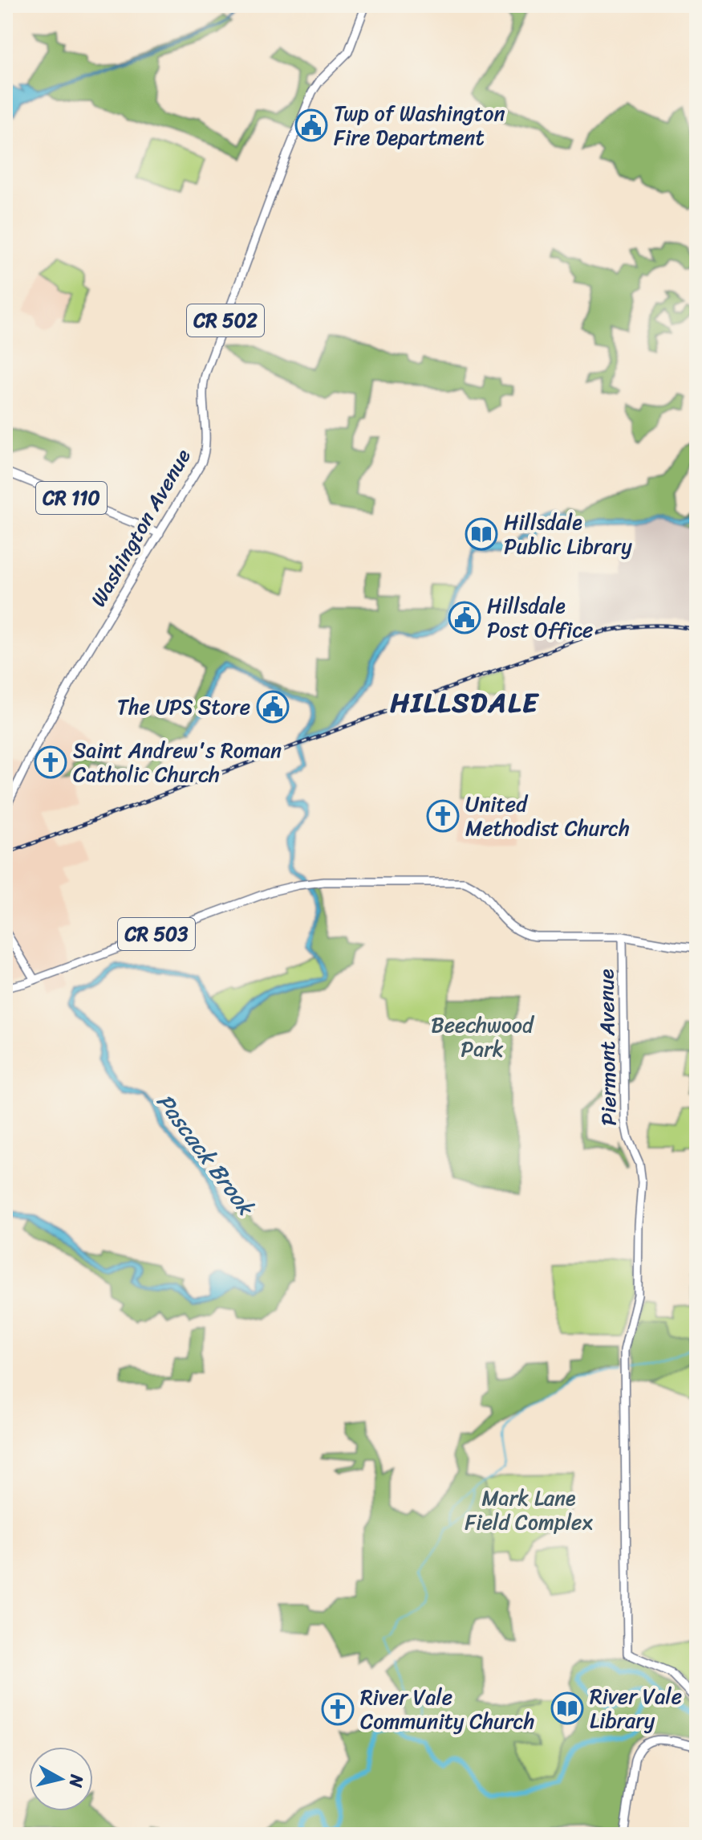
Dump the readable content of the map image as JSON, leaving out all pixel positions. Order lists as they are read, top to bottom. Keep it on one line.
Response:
{"streets":{"main road":["CR 502","CR 110","Washington Avenue","CR 503","Piermont Avenue"]},"crossings":[["CR 110","Washington Avenue"],["CR 503","Piermont Avenue"]],"districts":["HILLSDALE"],"water":["Pascack Brook"],"parks":["Beechwood Park","Mark Lane Field Complex"],"places":{"public building":["Twp of Washington Fire Department","Hillsdale Post Office","The UPS Store"],"library":["Hillsdale Public Library","River Vale Library"],"church":["Saint Andrew's Roman Catholic Church","United Methodist Church","River Vale Community Church"]},"north":"right"}
